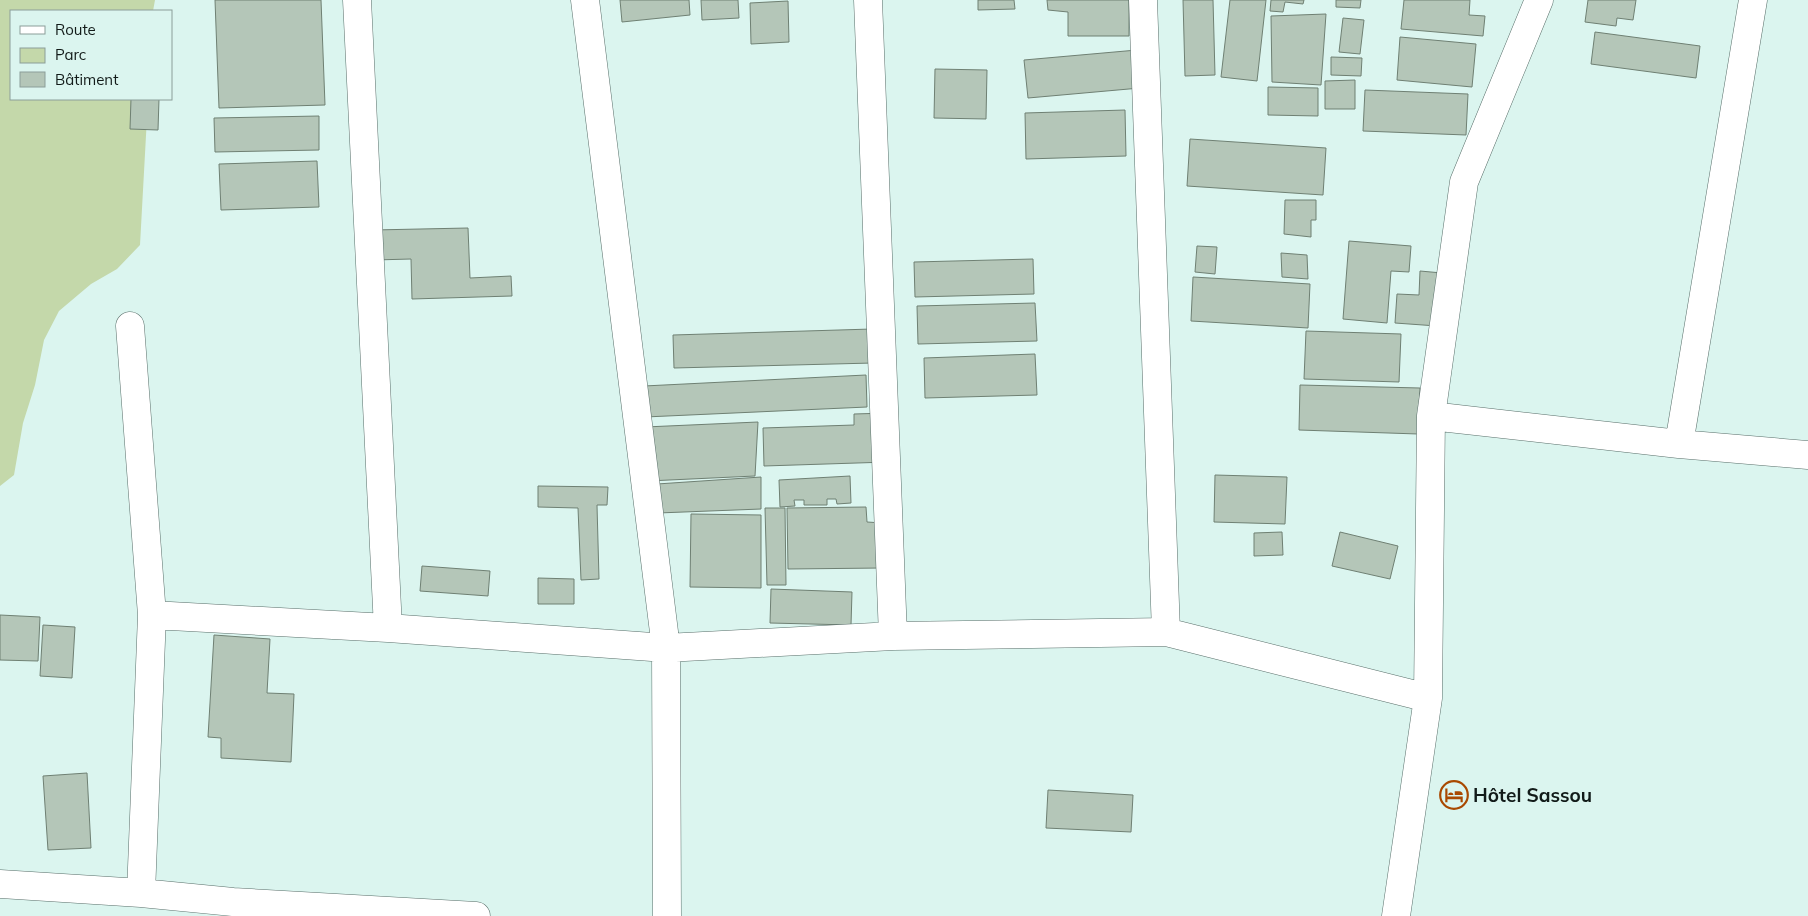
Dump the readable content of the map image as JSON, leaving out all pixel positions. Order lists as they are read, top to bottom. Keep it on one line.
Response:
{"places":{"hotel":["Hôtel Sassou"]},"legend":["Route","Parc","Bâtiment"]}
